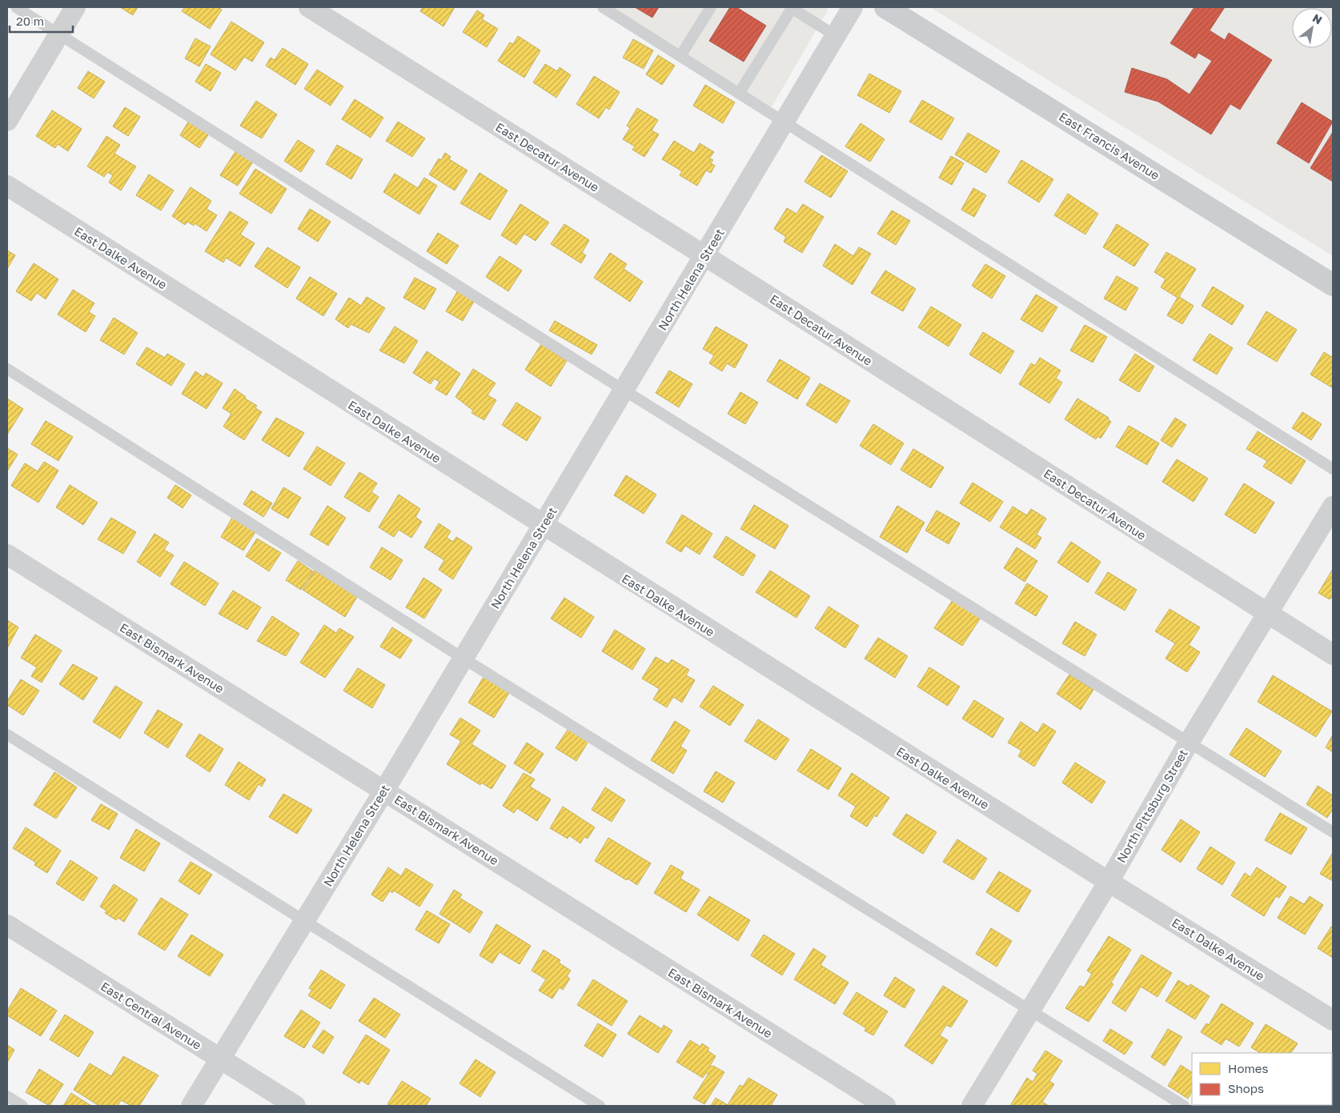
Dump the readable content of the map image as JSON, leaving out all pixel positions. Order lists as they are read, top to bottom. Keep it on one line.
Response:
{"streets":{"main road":["East Francis Avenue"],"street":["East Decatur Avenue","East Dalke Avenue","North Helena Street","East Bismark Avenue","North Pittsburg Street","East Central Avenue"]},"crossings":[["East Decatur Avenue","North Helena Street"],["East Decatur Avenue","North Pittsburg Street"],["East Dalke Avenue","North Helena Street"],["East Dalke Avenue","North Pittsburg Street"],["North Helena Street","East Bismark Avenue"],["North Helena Street","East Central Avenue"]],"legend":["Homes","Shops"],"scale_bar":"20 m","north":"top right"}
